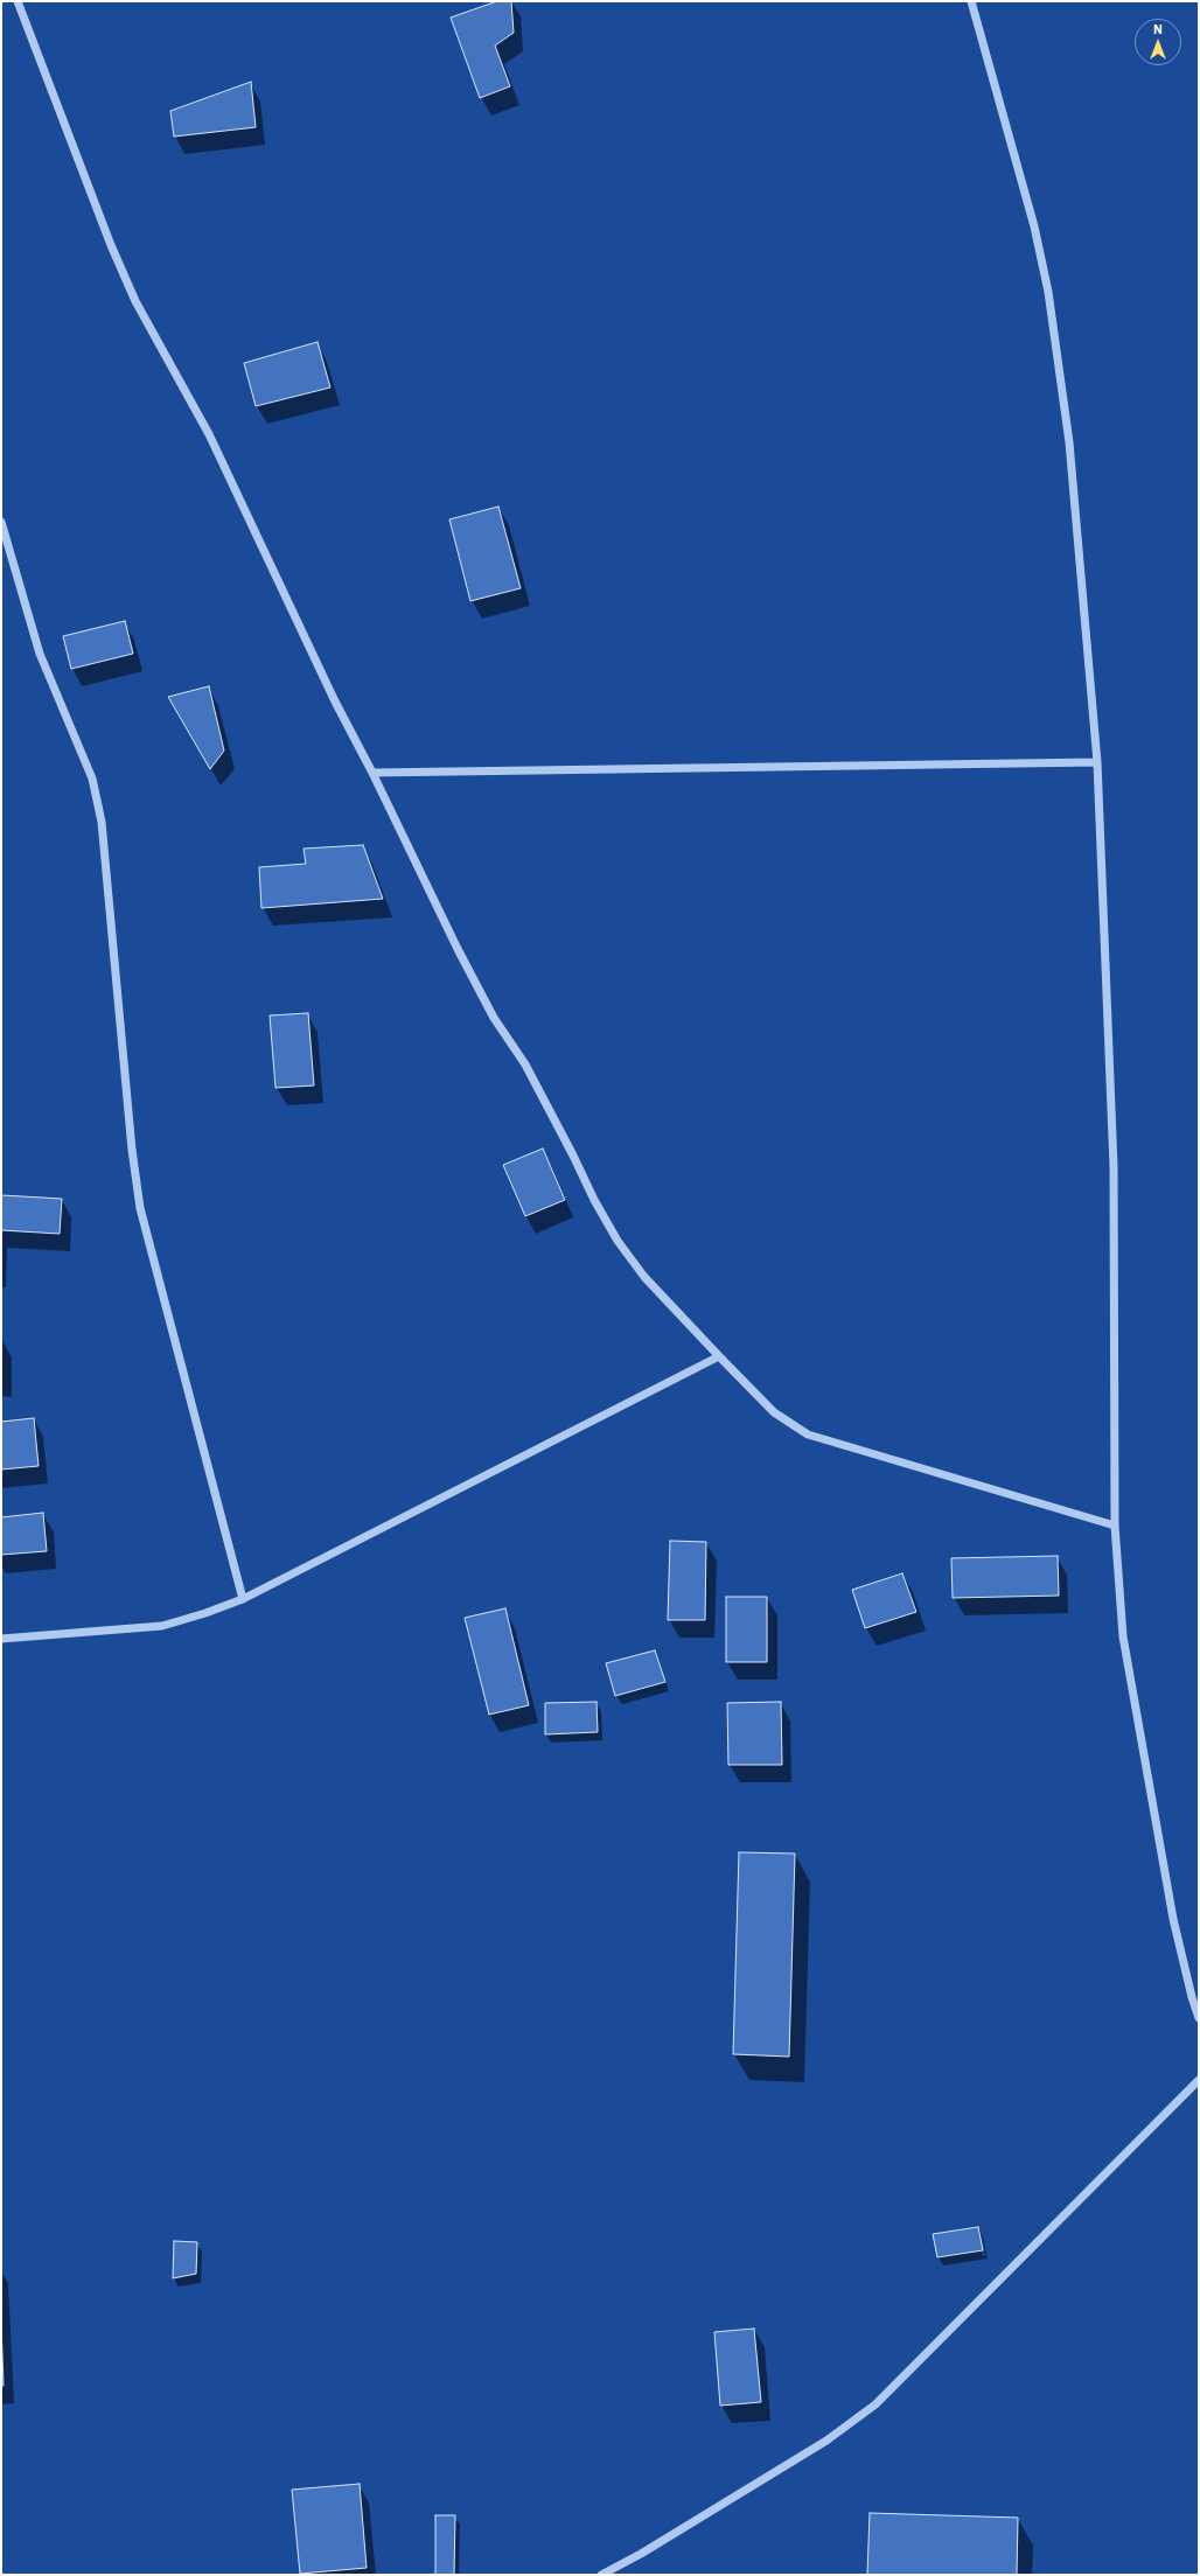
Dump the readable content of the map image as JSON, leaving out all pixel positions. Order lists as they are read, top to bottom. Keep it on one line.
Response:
{"north":"top"}
